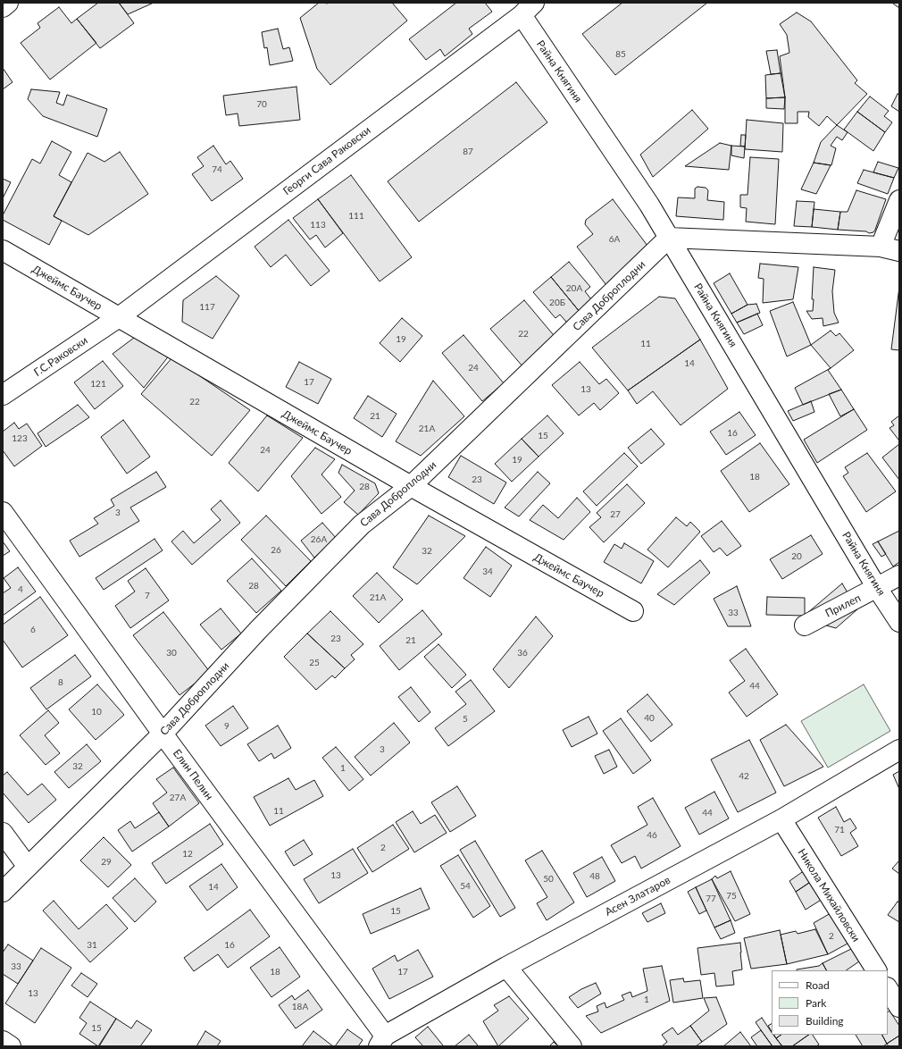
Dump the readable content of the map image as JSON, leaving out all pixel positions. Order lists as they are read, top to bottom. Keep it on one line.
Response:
{"streets":{"street":["Райна Княгиня","Георги Сава Раковски","Джеймс Баучер","Сава Доброплодни","Г.С.Раковски","Прилеп","Елин Пелин","Никола Михайловски","Асен Златаров"]},"crossings":[["Райна Княгиня","Георги Сава Раковски"],["Райна Княгиня","Сава Доброплодни"],["Райна Княгиня","Прилеп"],["Георги Сава Раковски","Джеймс Баучер"],["Георги Сава Раковски","Г.С.Раковски"],["Джеймс Баучер","Сава Доброплодни"],["Джеймс Баучер","Г.С.Раковски"],["Сава Доброплодни","Елин Пелин"],["Елин Пелин","Асен Златаров"],["Никола Михайловски","Асен Златаров"]],"house_numbers":["85","70","87","74","111","113","6А","20А","20Б","117","22","19","11","14","24","17","121","13","22","21","21А","16","15","123","24","19","18","23","28","3","27","26А","26","32","20","34","28","4","7","21A","33","6","23","21","30","36","25","8","44","10","40","5","9","3","32","1","42","27А","11","44","71","46","2","12","29","13","48","50","54","14","75","77","15","2","31","16","33","18","17","13","1","18А","15"],"legend":["Road","Park","Building"]}
